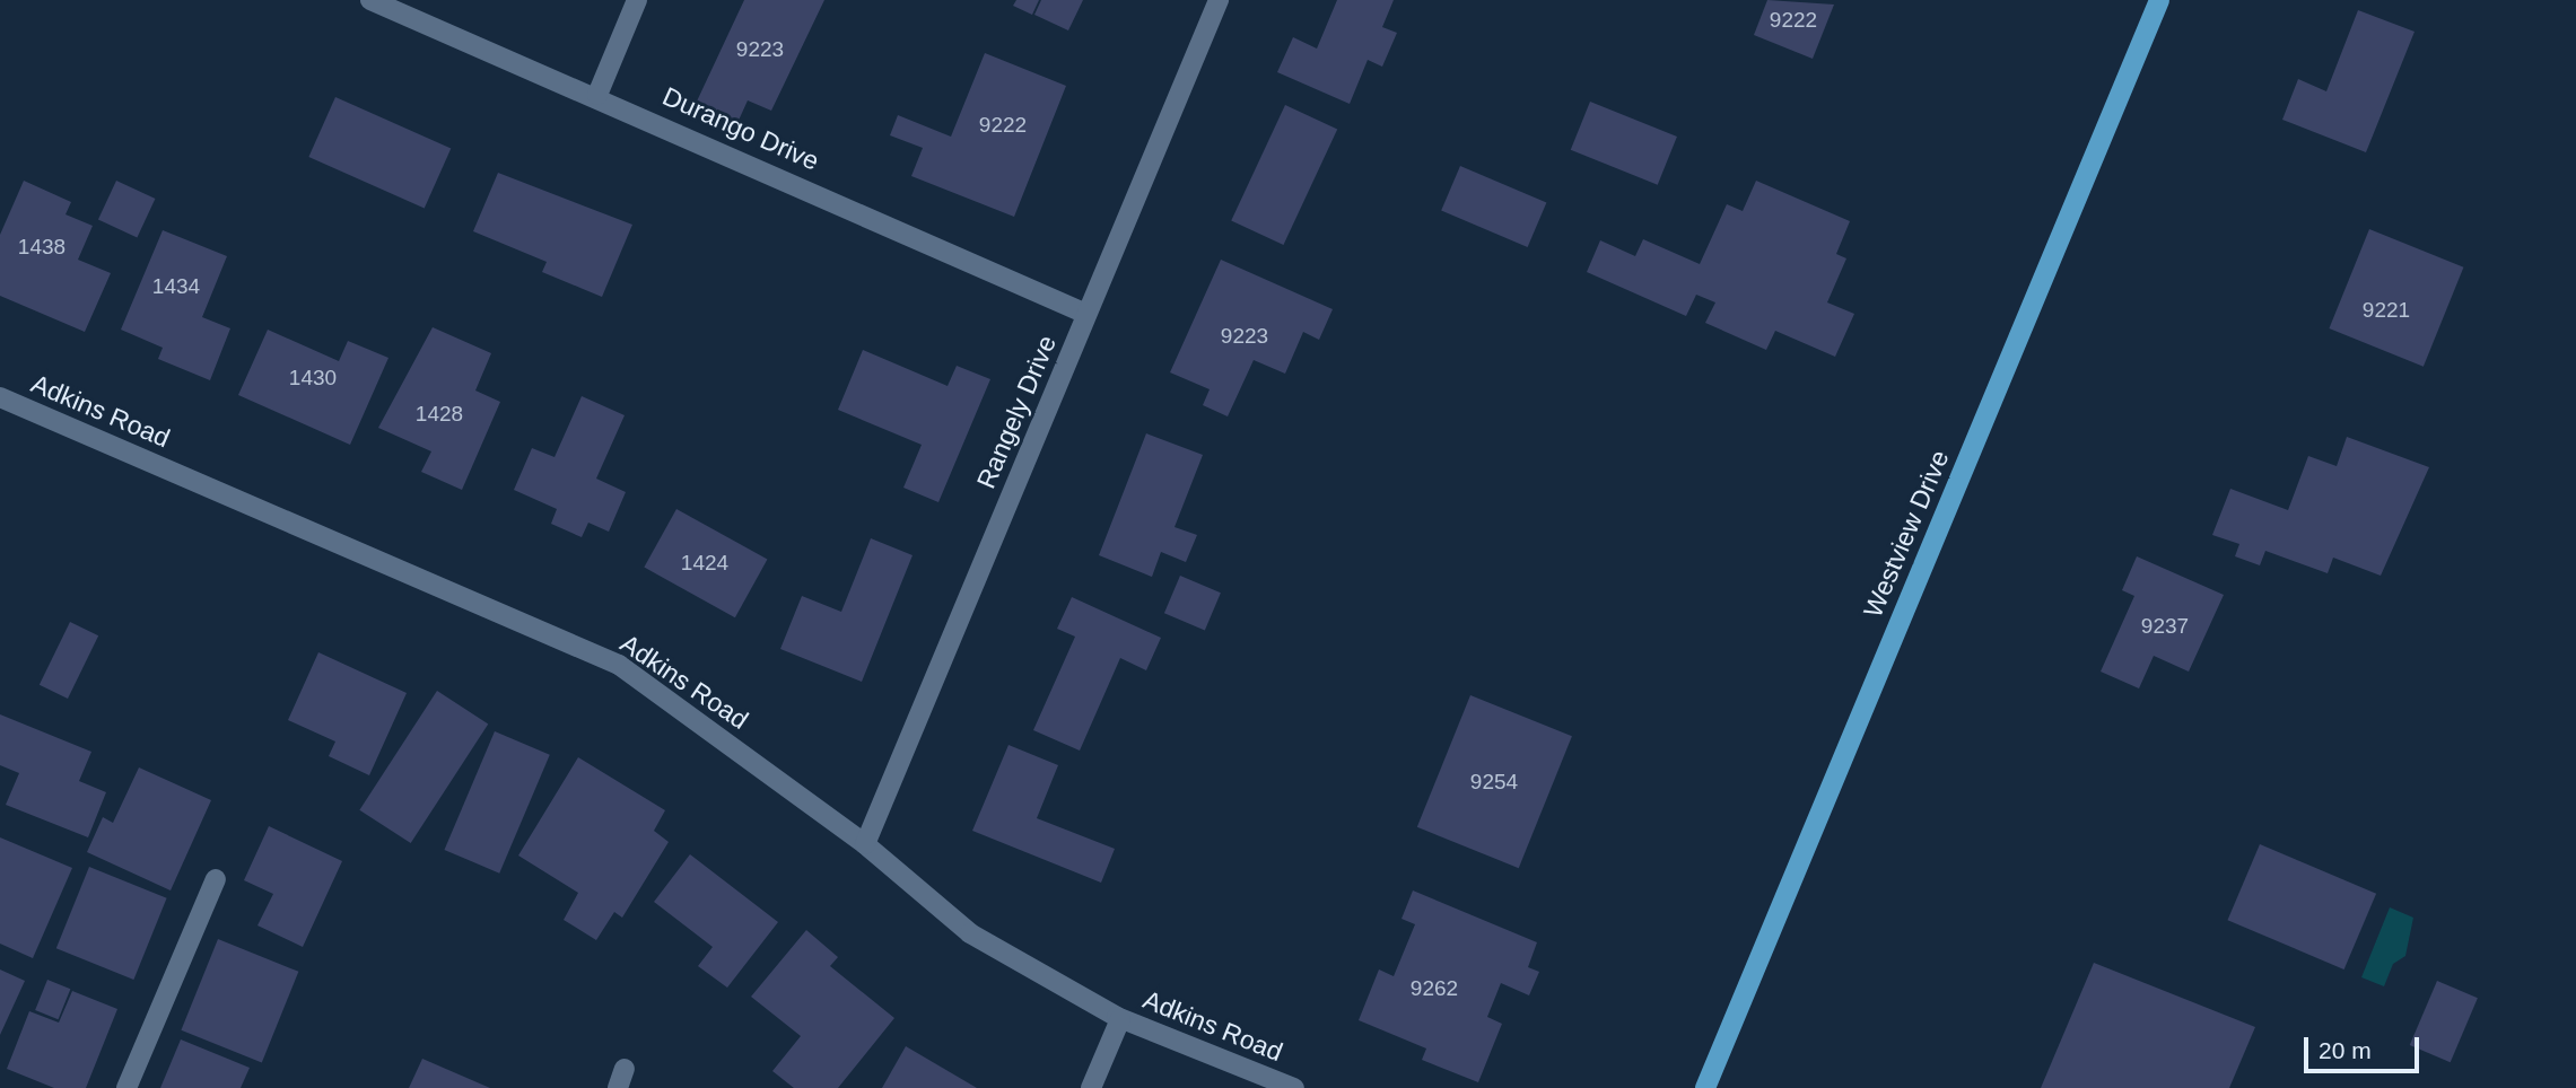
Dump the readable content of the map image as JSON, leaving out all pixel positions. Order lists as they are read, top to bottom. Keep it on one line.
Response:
{"streets":{"main road":["Westview Drive"],"street":["Durango Drive","Adkins Road","Rangely Drive"]},"crossings":[["Durango Drive","Rangely Drive"],["Adkins Road","Rangely Drive"]],"house_numbers":["9222","9223","9222","1438","1434","9221","9223","1430","1428","1424","9237","9254","9262"],"scale_bar":"20 m"}
